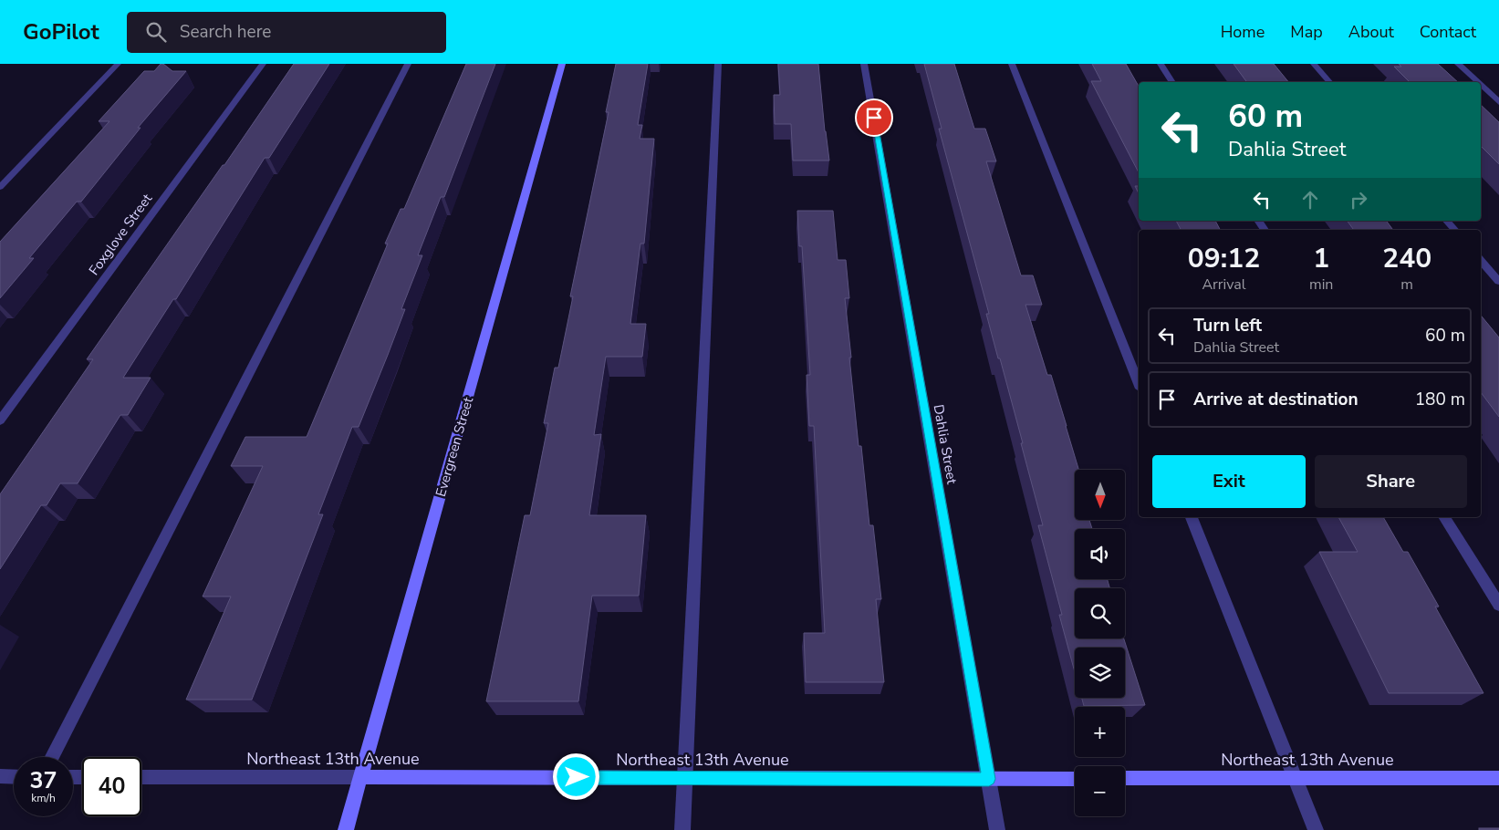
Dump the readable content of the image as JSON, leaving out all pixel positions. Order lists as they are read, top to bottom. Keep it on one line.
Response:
{"streets":{"street":["Foxglove Street","Dahlia Street","Evergreen Street","Northeast 13th Avenue"]},"crossings":[["Dahlia Street","Northeast 13th Avenue"],["Evergreen Street","Northeast 13th Avenue"]],"north":"bottom","page":{"header":"GoPilot","search":"Search here","nav":["Home","Map","About","Contact"],"turn":["60 m","Dahlia Street"],"eta":["09:12","Arrival","1","min","240","m"],"list":[{"name":"Turn left","note":"Dahlia Street","value":"60 m"},{"name":"Arrive at destination","value":"180 m"}],"buttons":["Exit","Share"],"map_buttons":["+","−"],"speed":"37 km/h","limit":"40"}}
